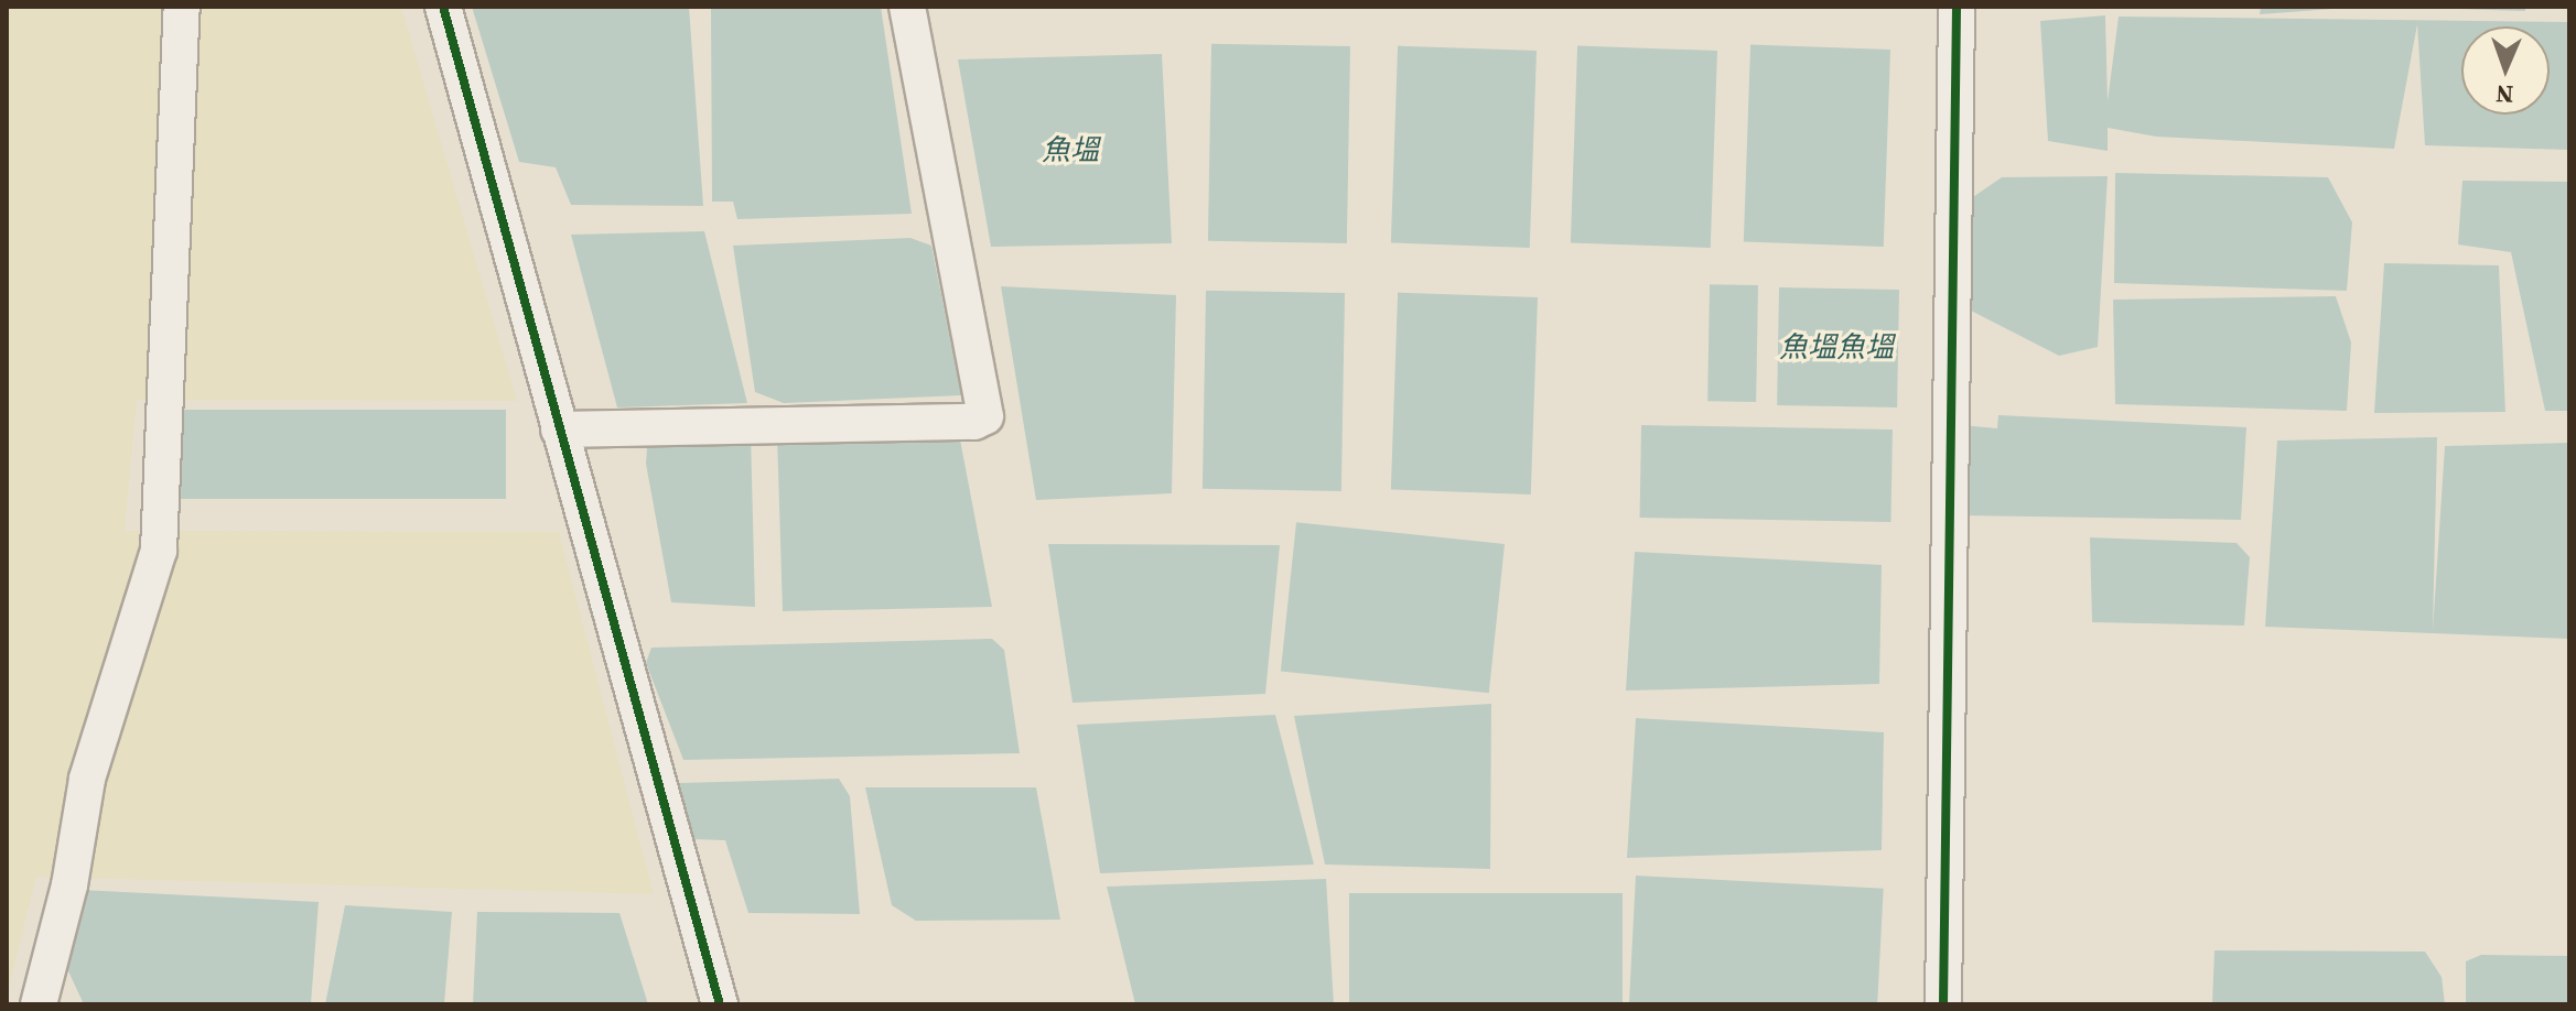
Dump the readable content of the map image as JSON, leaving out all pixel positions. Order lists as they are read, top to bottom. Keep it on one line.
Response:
{"water":["魚塭","魚塭魚塭"],"north":"bottom"}
